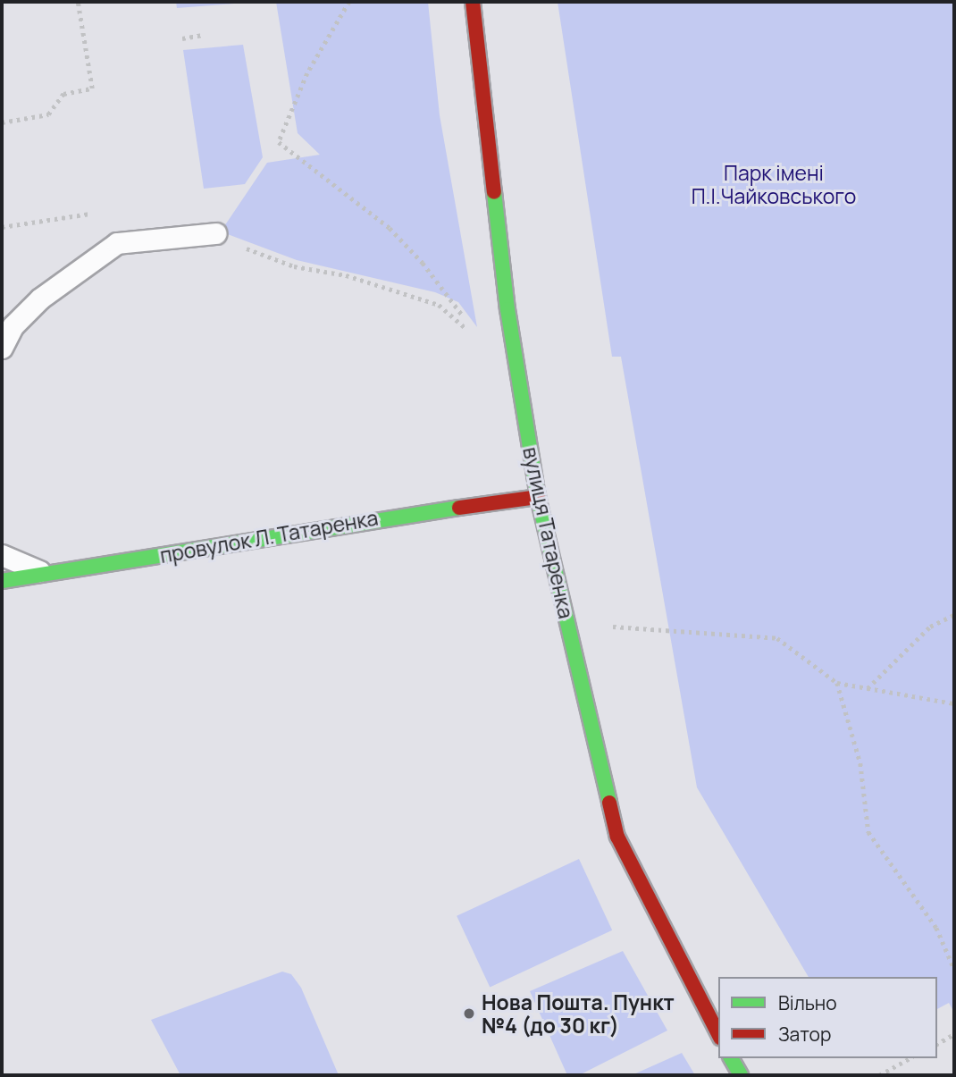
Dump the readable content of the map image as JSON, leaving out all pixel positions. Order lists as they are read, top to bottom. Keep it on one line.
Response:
{"streets":{"main road":["вулиця Татаренка","провулок Л. Татаренка"]},"crossings":[["вулиця Татаренка","провулок Л. Татаренка"]],"parks":["Парк імені П.І.Чайковського"],"places":["Нова Пошта. Пункт №4 (до 30 кг)"],"legend":["Вільно","Затор"]}
